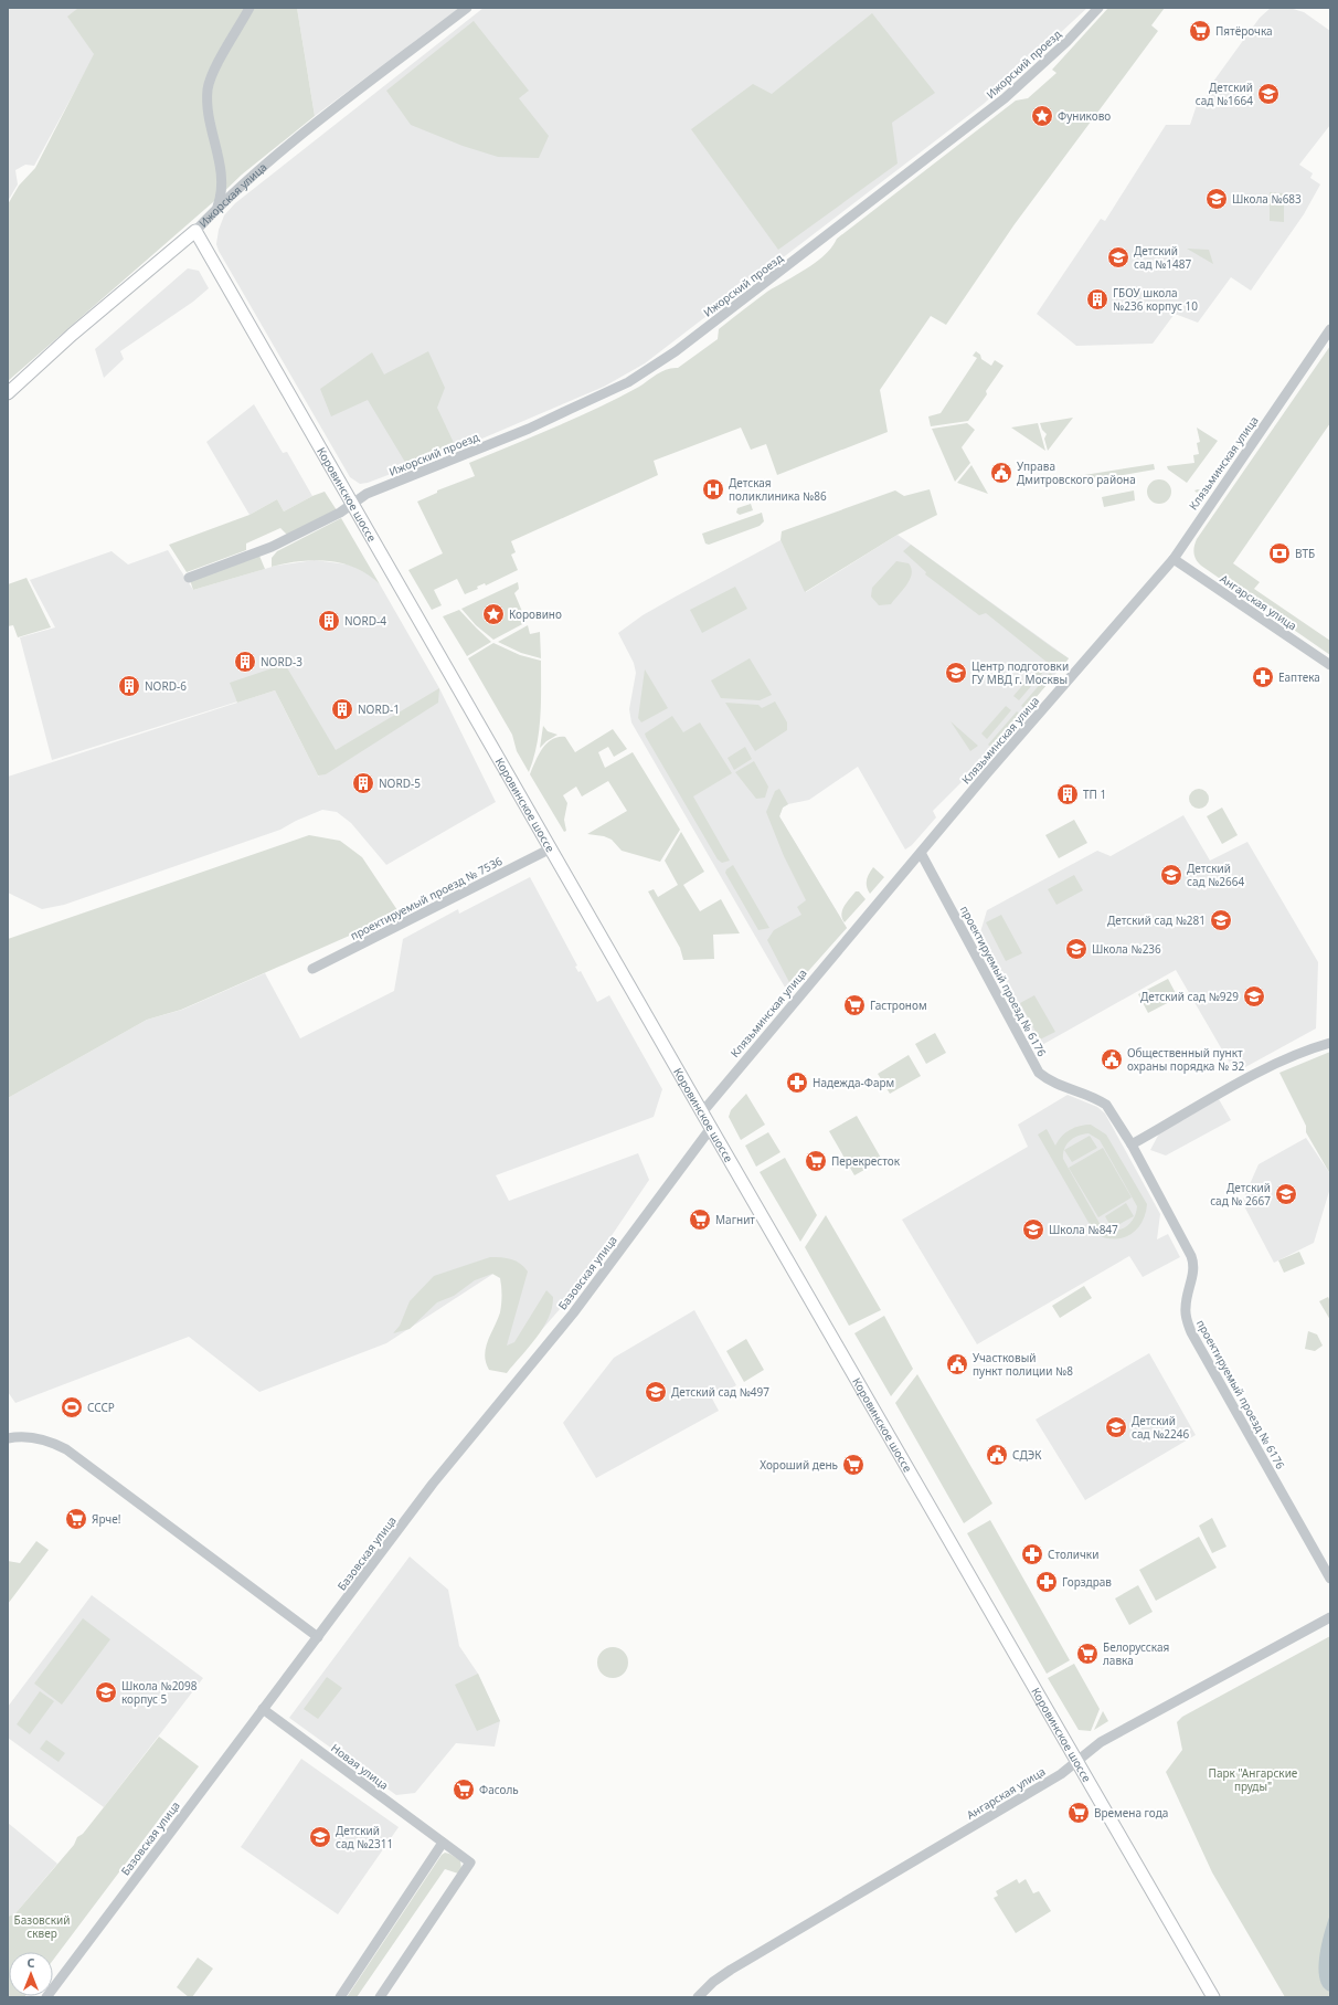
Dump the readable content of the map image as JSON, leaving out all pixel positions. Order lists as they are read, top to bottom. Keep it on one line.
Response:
{"streets":{"main road":["Ижорская улица","Коровинское шоссе"],"street":["Ижорский проезд","Клязьминская улица","Ангарская улица","проектируемый проезд № 7536","проектируемый проезд № 6176","Базовская улица","Новая улица"]},"crossings":[["Ижорский проезд","Коровинское шоссе"],["Ижорская улица","Коровинское шоссе"],["Клязьминская улица","Коровинское шоссе"],["Клязьминская улица","Ангарская улица"],["Клязьминская улица","проектируемый проезд № 6176"],["Коровинское шоссе","Ангарская улица"],["Коровинское шоссе","проектируемый проезд № 7536"],["Коровинское шоссе","Базовская улица"],["Базовская улица","Новая улица"]],"parks":["Парк \"Ангарские пруды\"","Базовский сквер"],"places":{"supermarket":["Пятёрочка","Гастроном","Перекресток","Магнит","Хороший день","Ярче!","Белорусская лавка","Фасоль","Времена года"],"school or university":["Детский сад №1664","Школа №683","Детский сад №1487","Центр подготовки ГУ МВД г. Москвы","Детский сад №2664","Детский сад №281","Школа №236","Детский сад №929","Детский сад № 2667","Школа №847","Детский сад №497","Детский сад №2246","Школа №2098 корпус 5","Детский сад №2311"],"place":["Фуниково","Коровино"],"building":["ГБОУ школа №236 корпус 10","NORD-4","NORD-3","NORD-6","NORD-1","NORD-5","ТП 1"],"public building":["Управа Дмитровского района","Общественный пункт охраны порядка № 32","Участковый пункт полиции №8","СДЭК"],"hospital":["Детская поликлиника №86"],"bank":["ВТБ"],"pharmacy":["Еаптека","Надежда-Фарм","Столички","Горздрав"],"sports":["СССР"]},"north":"top"}
